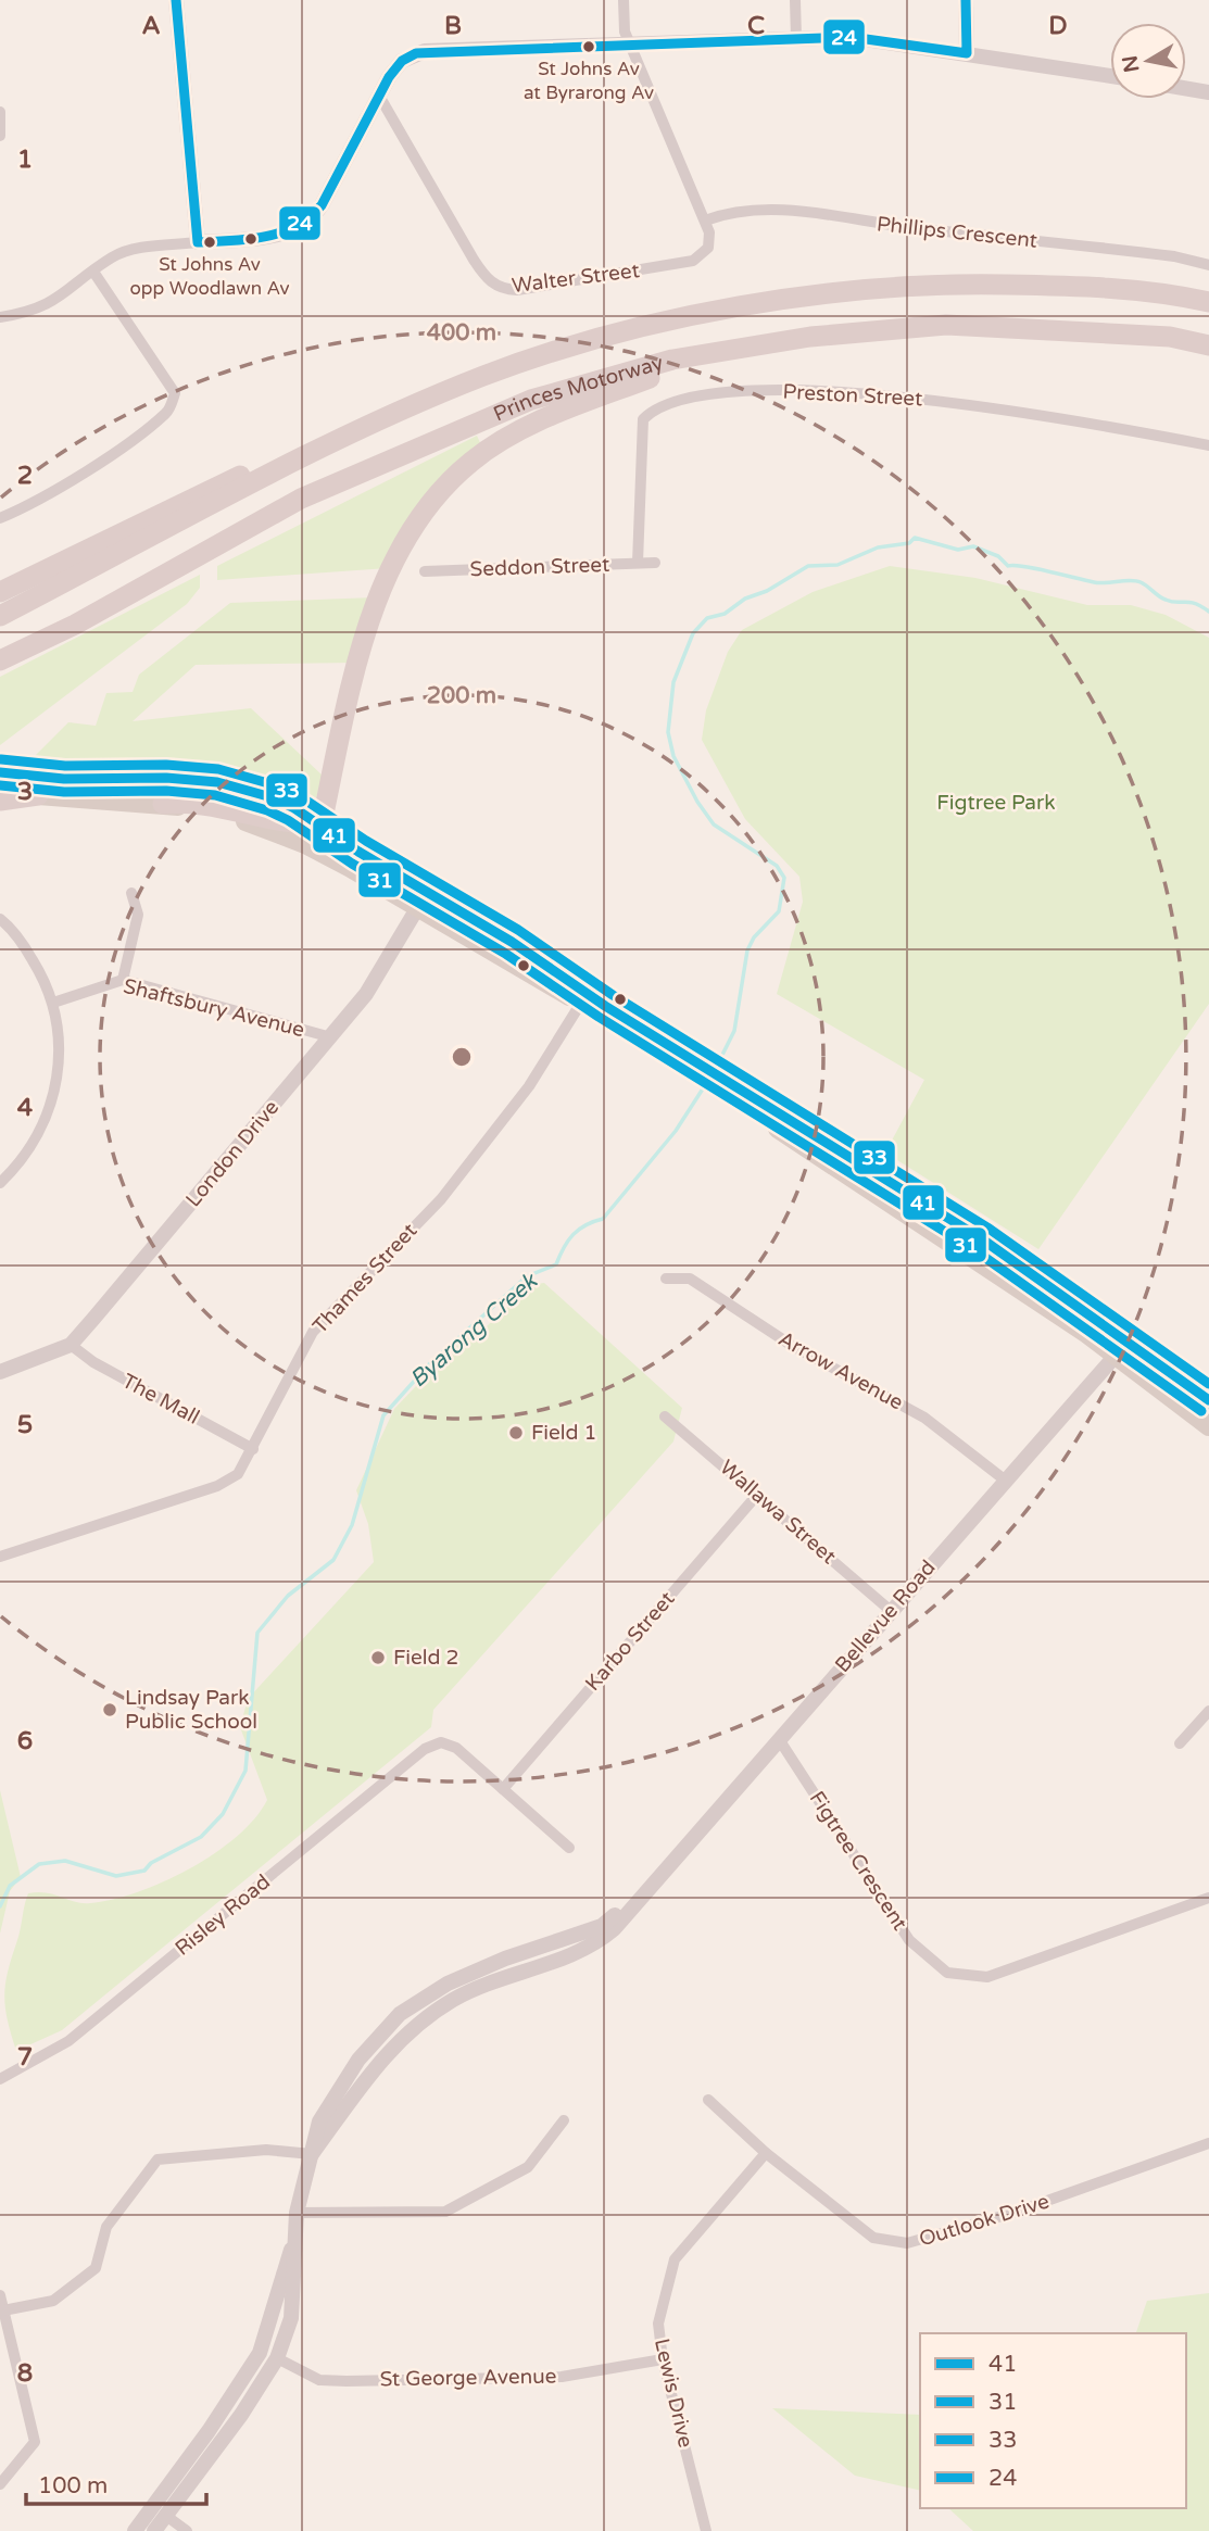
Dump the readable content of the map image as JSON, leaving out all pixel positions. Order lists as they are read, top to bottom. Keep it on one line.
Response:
{"streets":{"highway":["Princes Motorway"],"street":["Phillips Crescent","Walter Street","Preston Street","Seddon Street","Shaftsbury Avenue","London Drive","Thames Street","Arrow Avenue","The Mall","Wallawa Street","Bellevue Road","Karbo Street","Figtree Crescent","Risley Road","Outlook Drive","St George Avenue","Lewis Drive"]},"crossings":[["Phillips Crescent","Walter Street"],["Preston Street","Seddon Street"],["Shaftsbury Avenue","London Drive"],["London Drive","The Mall"],["Thames Street","The Mall"],["Arrow Avenue","Bellevue Road"],["Wallawa Street","Bellevue Road"],["Wallawa Street","Karbo Street"],["Bellevue Road","Figtree Crescent"],["Bellevue Road","St George Avenue"],["Karbo Street","Risley Road"],["Outlook Drive","Lewis Drive"],["St George Avenue","Lewis Drive"]],"water":["Byarong Creek"],"parks":["Figtree Park"],"places":["St Johns Av at Byrarong Av","St Johns Av opp Woodlawn Av","Field 1","Field 2","Lindsay Park Public School"],"lines":["transit line 24","transit line 33","transit line 41","transit line 31"],"legend":["41","31","33","24"],"scale_bar":"100 m","north":"left","grid":{"columns":["A","B","C","D"],"rows":["1","2","3","4","5","6","7","8"]},"rings":["400 m","200 m"]}
